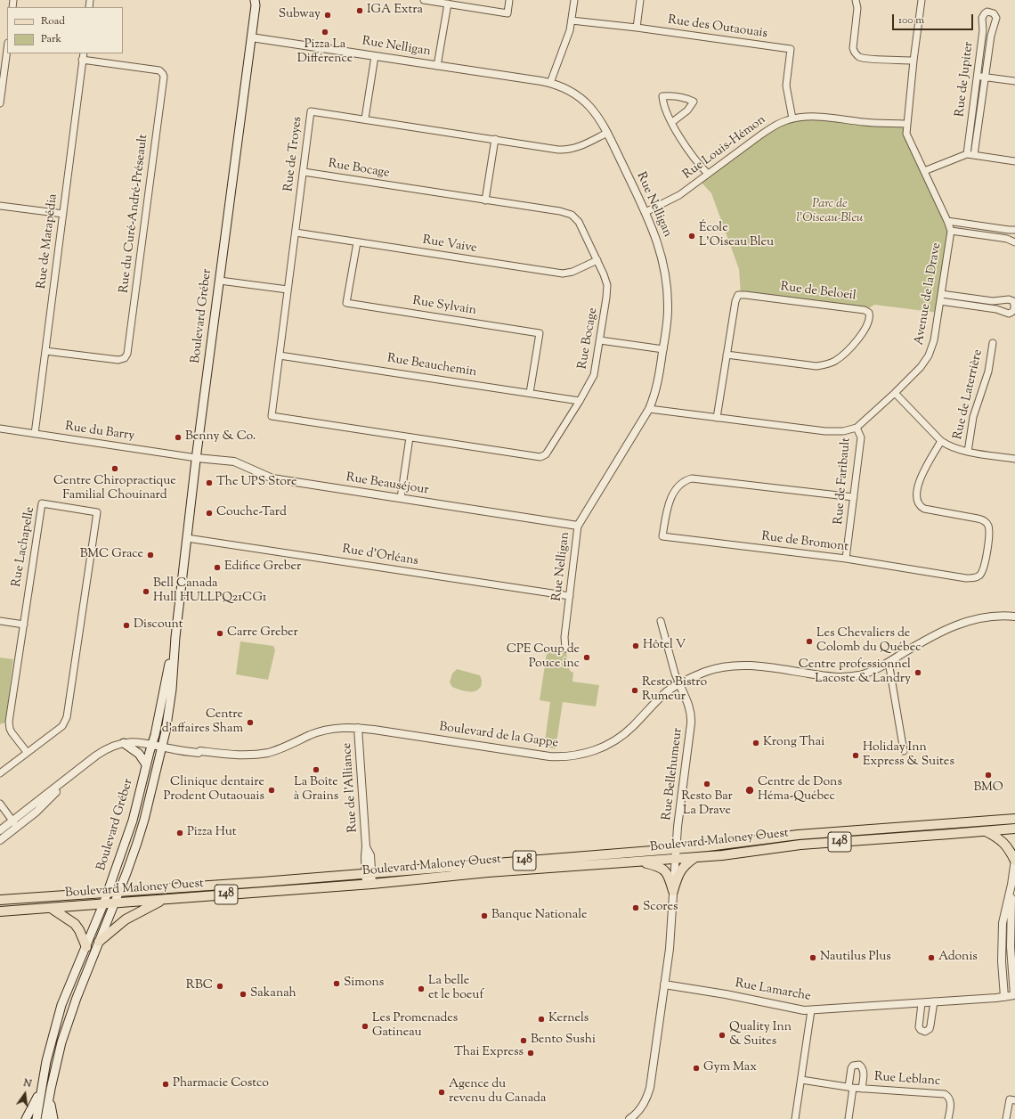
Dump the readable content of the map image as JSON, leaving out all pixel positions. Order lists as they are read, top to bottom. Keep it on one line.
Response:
{"streets":{"main road":["Boulevard Gréber","Boulevard Maloney Ouest","148"],"street":["Rue des Outaouais","Rue Nelligan","Rue de Jupiter","Rue Louis-Hémon","Rue de Troyes","Rue Bocage","Rue du Curé-André-Préseault","Rue de Matapédia","Rue Vaive","Rue de Beloeil","Avenue de la Drave","Rue Sylvain","Rue Beauchemin","Rue de Laterrière","Rue du Barry","Rue de Faribault","Rue Beauséjour","Rue de Bromont","Rue Lachapelle","Rue d'Orléans","Boulevard de la Gappe","Rue Bellehumeur","Rue de l'Alliance","Rue Lamarche","Rue Leblanc"]},"crossings":[["Rue des Outaouais","Rue Louis-Hémon"],["Rue Nelligan","Rue Louis-Hémon"],["Rue Nelligan","Rue de Troyes"],["Rue Nelligan","Boulevard Gréber"],["Rue Nelligan","Rue Beauséjour"],["Rue Nelligan","Rue d'Orléans"],["Rue Louis-Hémon","Avenue de la Drave"],["Rue de Troyes","Rue Bocage"],["Rue de Troyes","Rue Vaive"],["Rue de Troyes","Rue Beauchemin"],["Rue Bocage","Rue Vaive"],["Rue Bocage","Rue Beauchemin"],["Rue du Curé-André-Préseault","Rue de Matapédia"],["Rue de Matapédia","Rue du Barry"],["Rue Vaive","Rue Sylvain"],["Avenue de la Drave","Rue de Faribault"],["Rue Sylvain","Rue Beauchemin"],["Boulevard Gréber","Rue du Barry"],["Boulevard Gréber","Rue Beauséjour"],["Boulevard Gréber","Rue d'Orléans"],["Boulevard Gréber","Boulevard de la Gappe"],["Boulevard Gréber","Boulevard Maloney Ouest"],["Rue du Barry","Rue Beauséjour"],["Rue de Faribault","Rue de Bromont"],["Boulevard de la Gappe","Rue Bellehumeur"],["Boulevard de la Gappe","Rue de l'Alliance"],["Rue Bellehumeur","Boulevard Maloney Ouest"],["Rue Bellehumeur","Rue Lamarche"],["Rue de l'Alliance","Boulevard Maloney Ouest"]],"parks":["Parc de l'Oiseau-Bleu"],"places":["IGA Extra","Subway","Pizza La Différence","École L'Oiseau Bleu","Benny & Co.","Centre Chiropractique Familial Chouinard","The UPS Store","Couche-Tard","BMC Grace","Edifice Greber","Bell Canada Hull HULLPQ21CG1","Discount","Carre Greber","Les Chevaliers de Colomb du Québec","Hôtel V","CPE Coup de Pouce inc","Centre professionnel Lacoste & Landry","Resto Bistro Rumeur","Centre d'affaires Sham","Krong Thai","Holiday Inn Express & Suites","La Boîte à Grains","BMO","Resto Bar La Drave","Clinique dentaire Prodent Outaouais","Centre de Dons Héma-Québec","Pizza Hut","Scores","Banque Nationale","Nautilus Plus","Adonis","Simons","RBC","La belle et le boeuf","Sakanah","Kernels","Les Promenades Gatineau","Quality Inn & Suites","Bento Sushi","Thai Express","Gym Max","Pharmacie Costco","Agence du revenu du Canada"],"legend":["Road","Park"],"scale_bar":"100 m","north":"top"}
